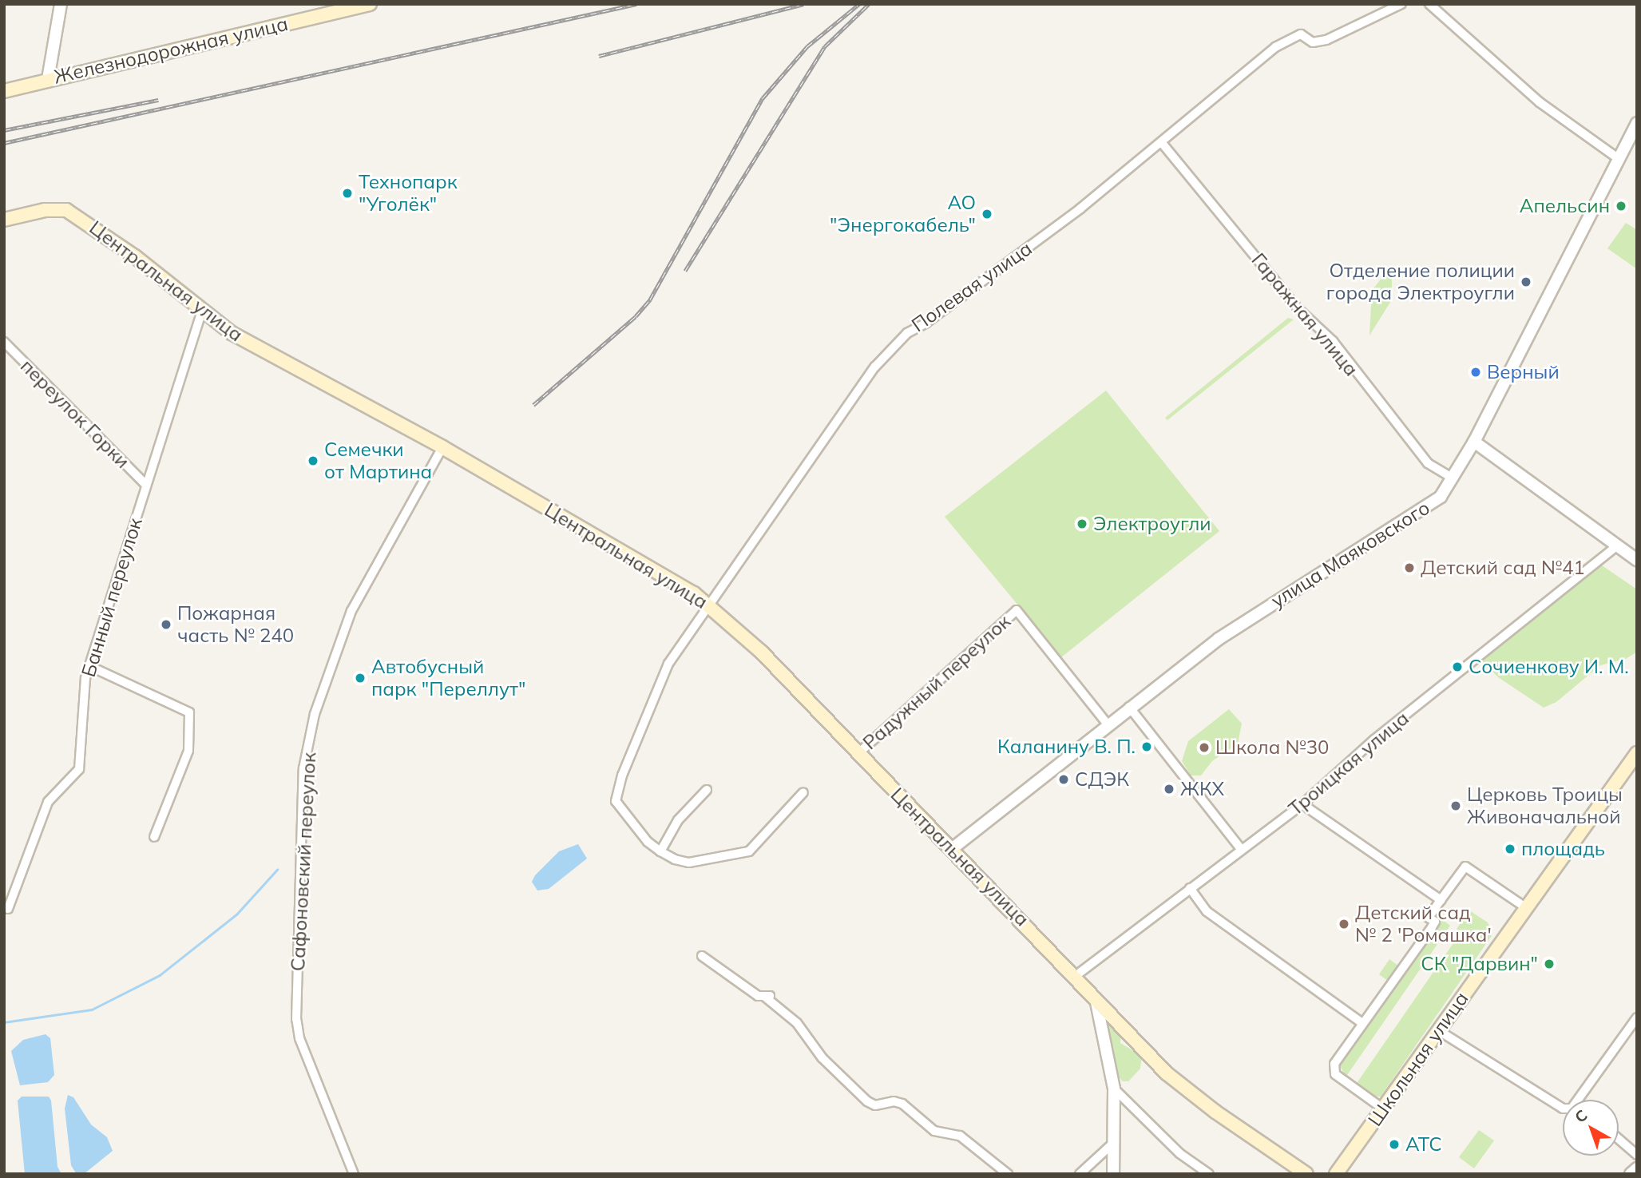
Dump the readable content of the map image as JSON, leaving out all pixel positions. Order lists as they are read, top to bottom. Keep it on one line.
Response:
{"streets":{"main road":["Железнодорожная улица","Центральная улица","Школьная улица"],"street":["Полевая улица","Гаражная улица","переулок Горки","улица Маяковского","Банный переулок","Радужный переулок","Троицкая улица","Сафоновский переулок"]},"crossings":[["Центральная улица","Полевая улица"],["Центральная улица","улица Маяковского"],["Центральная улица","Банный переулок"],["Центральная улица","Радужный переулок"],["Центральная улица","Троицкая улица"],["Центральная улица","Сафоновский переулок"],["Полевая улица","Гаражная улица"],["Гаражная улица","улица Маяковского"],["переулок Горки","Банный переулок"],["улица Маяковского","Радужный переулок"]],"places":["Технопарк \"Уголёк\"","Апельсин","АО \"Энергокабель\"","Отделение полиции города Электроугли","Верный","Семечки от Мартина","Электроугли","Детский сад №41","Пожарная часть № 240","Сочиенкову И. М.","Автобусный парк \"Переллут\"","Каланину В. П.","Школа №30","СДЭК","ЖКХ","Церковь Троицы Живоначальной","площадь","Детский сад № 2 'Ромашка'","СК \"Дарвин\"","АТС"],"north":"top left"}
